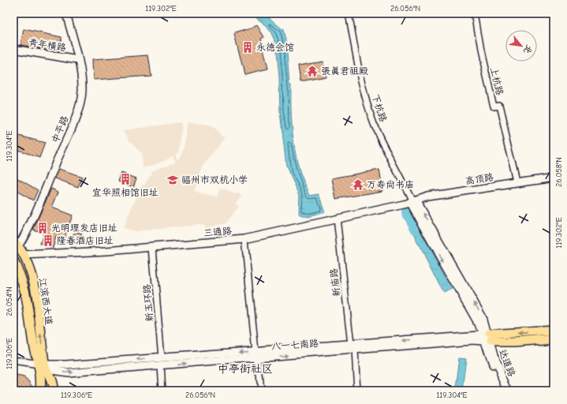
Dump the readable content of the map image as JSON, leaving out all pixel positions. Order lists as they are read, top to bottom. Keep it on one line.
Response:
{"streets":{"main road":["青年横路","下杭路","中平路","高顶路","三通路","江滨西大道","八一七南路","达道路"],"street":["上杭路","新庙路","新玉环路"]},"crossings":[["青年横路","中平路"],["上杭路","高顶路"],["下杭路","高顶路"],["下杭路","三通路"],["下杭路","八一七南路"],["下杭路","达道路"],["中平路","江滨西大道"],["高顶路","三通路"],["三通路","新庙路"],["三通路","江滨西大道"],["三通路","新玉环路"],["新庙路","八一七南路"],["江滨西大道","八一七南路"],["新玉环路","八一七南路"],["八一七南路","达道路"]],"districts":["中亭街社区"],"places":{"building":["永德会馆","宜华照相馆旧址","光明理发店旧址","隆春酒店旧址"],"temple":["張真君祖殿","万寿尚书庙"],"school or university":["福州市双杭小学"]},"north":"bottom right","coordinates":["119.302°E","26.056°N","119.304°E","26.058°N","26.054°N","119.306°E"]}
